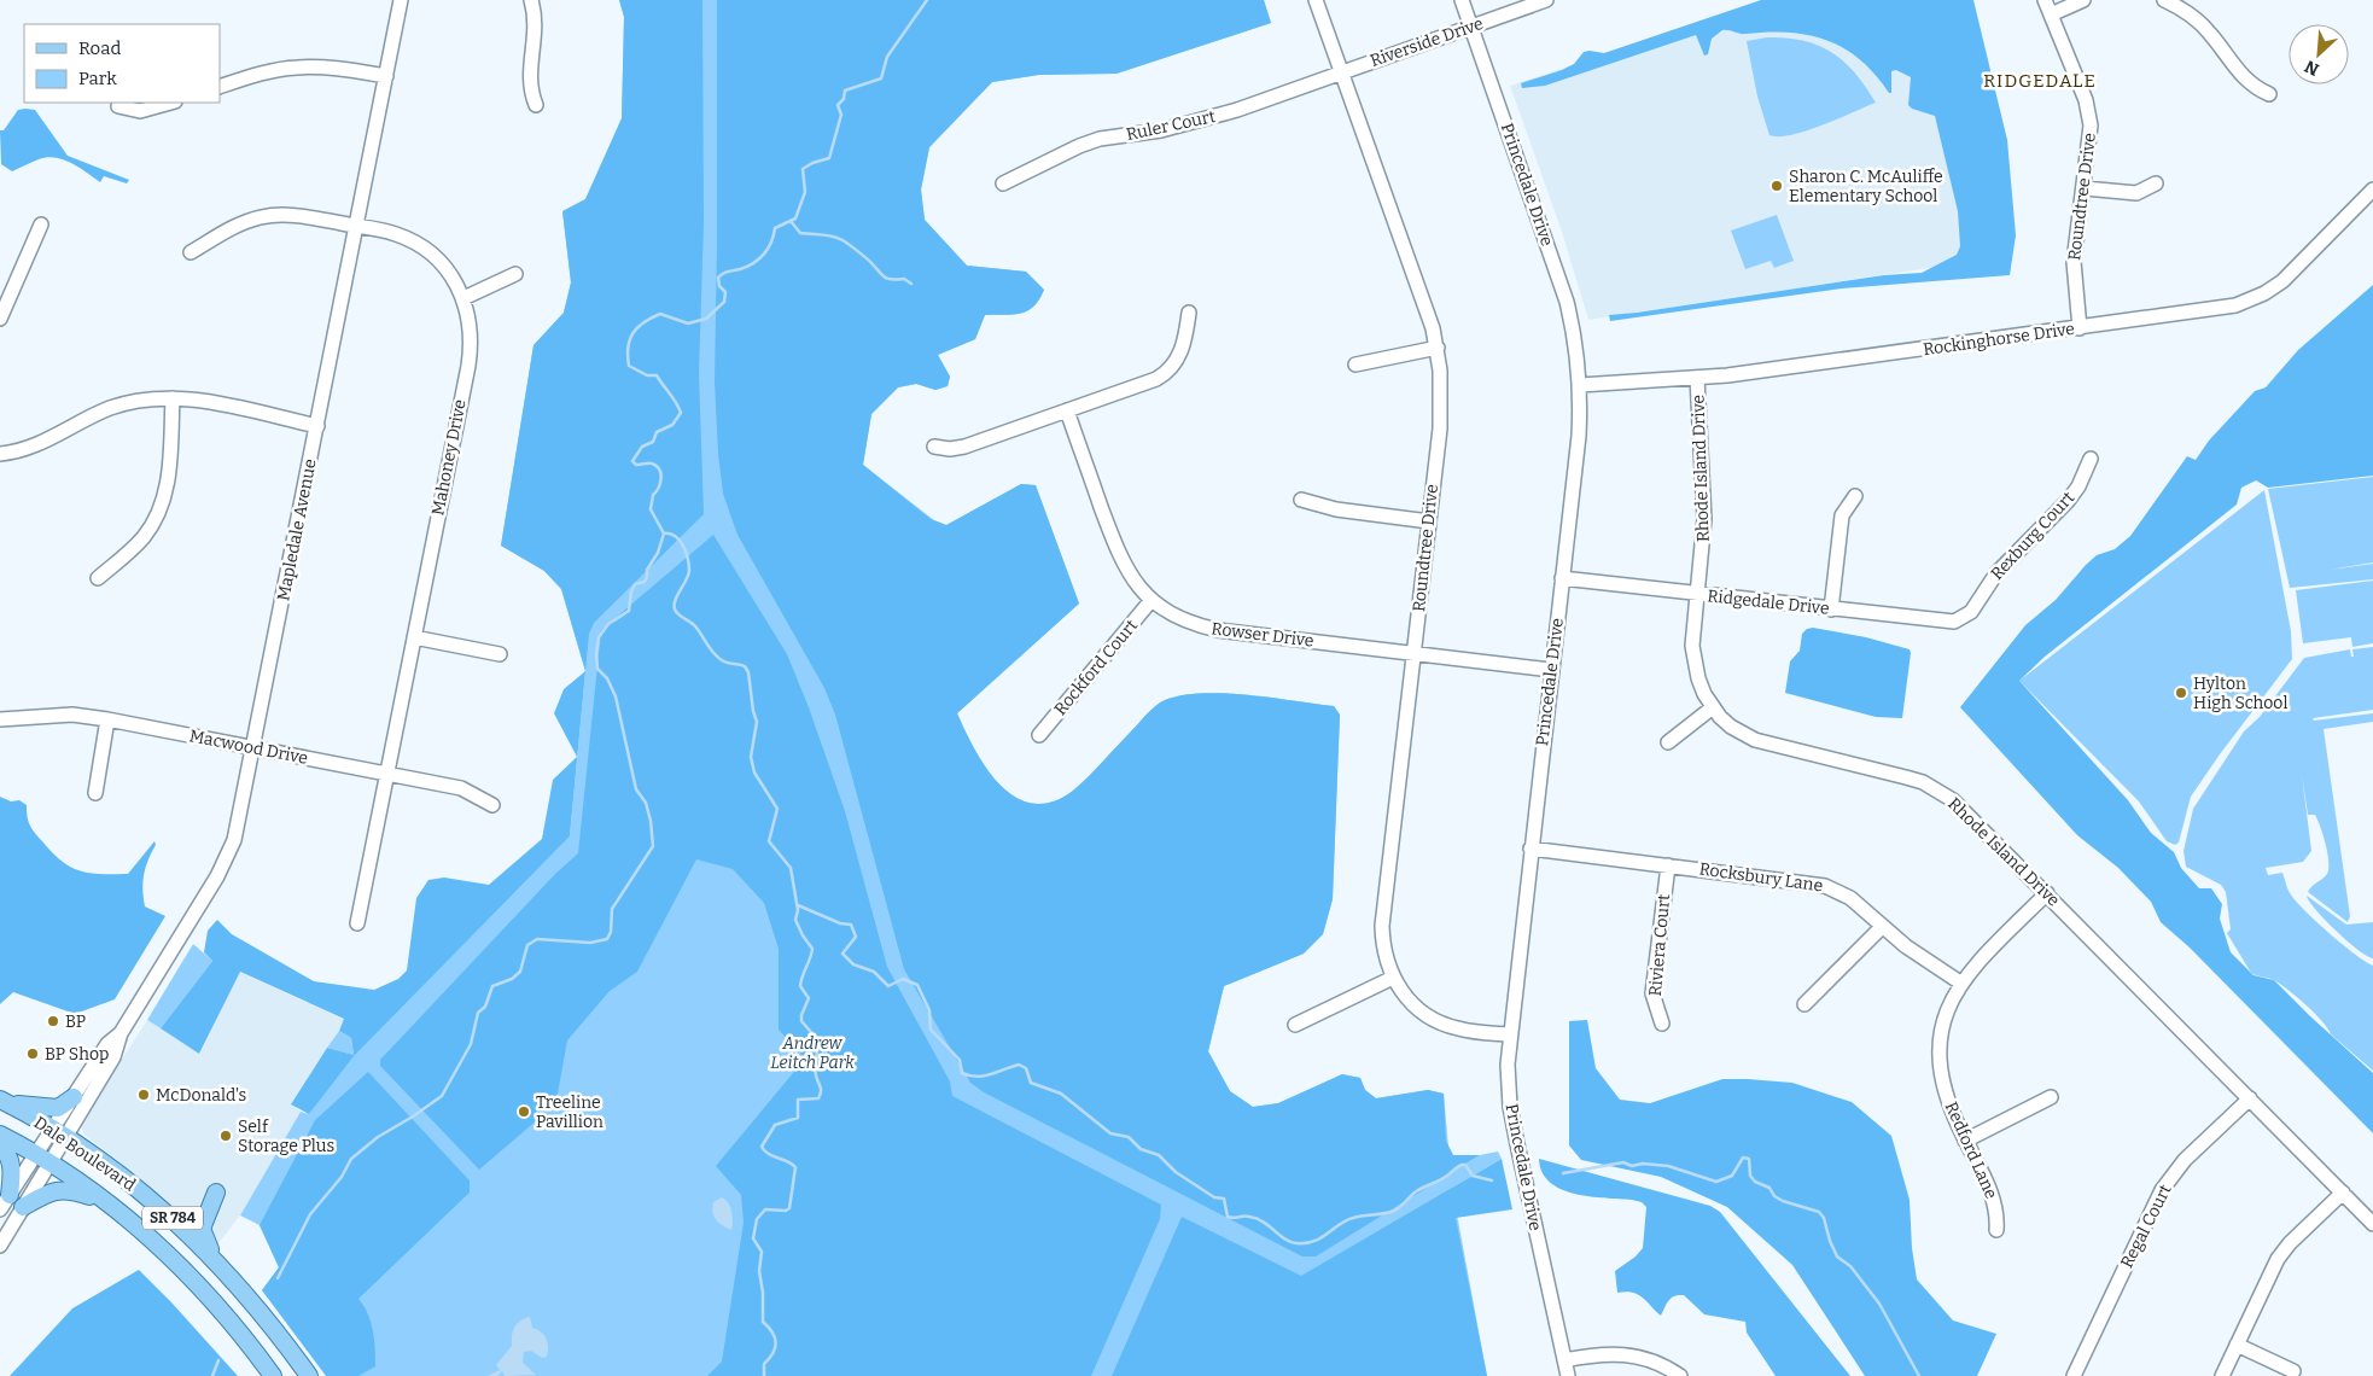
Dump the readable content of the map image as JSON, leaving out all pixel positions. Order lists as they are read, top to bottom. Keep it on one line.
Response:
{"streets":{"main road":["Dale Boulevard","SR 784"],"street":["Riverside Drive","Ruler Court","Princedale Drive","Roundtree Drive","Rockinghorse Drive","Mahoney Drive","Rhode Island Drive","Mapledale Avenue","Rexburg Court","Ridgedale Drive","Rowser Drive","Rockford Court","Macwood Drive","Rocksbury Lane","Riviera Court","Redford Lane","Regal Court"]},"crossings":[["Riverside Drive","Ruler Court"],["Riverside Drive","Princedale Drive"],["Riverside Drive","Roundtree Drive"],["Ruler Court","Roundtree Drive"],["Princedale Drive","Roundtree Drive"],["Princedale Drive","Rockinghorse Drive"],["Princedale Drive","Ridgedale Drive"],["Princedale Drive","Rowser Drive"],["Princedale Drive","Rocksbury Lane"],["Roundtree Drive","Rockinghorse Drive"],["Roundtree Drive","Rowser Drive"],["Rockinghorse Drive","Rhode Island Drive"],["Mahoney Drive","Mapledale Avenue"],["Mahoney Drive","Macwood Drive"],["Rhode Island Drive","Ridgedale Drive"],["Rhode Island Drive","Redford Lane"],["Rhode Island Drive","Regal Court"],["Mapledale Avenue","Macwood Drive"],["Mapledale Avenue","Dale Boulevard"],["Rexburg Court","Ridgedale Drive"],["Rowser Drive","Rockford Court"],["Rocksbury Lane","Riviera Court"],["Rocksbury Lane","Redford Lane"]],"districts":["RIDGEDALE"],"parks":["Andrew Leitch Park"],"places":["Sharon C. McAuliffe Elementary School","Hylton High School","BP","BP Shop","McDonald's","Treeline Pavillion","Self Storage Plus"],"legend":["Road","Park"],"north":"bottom left"}
